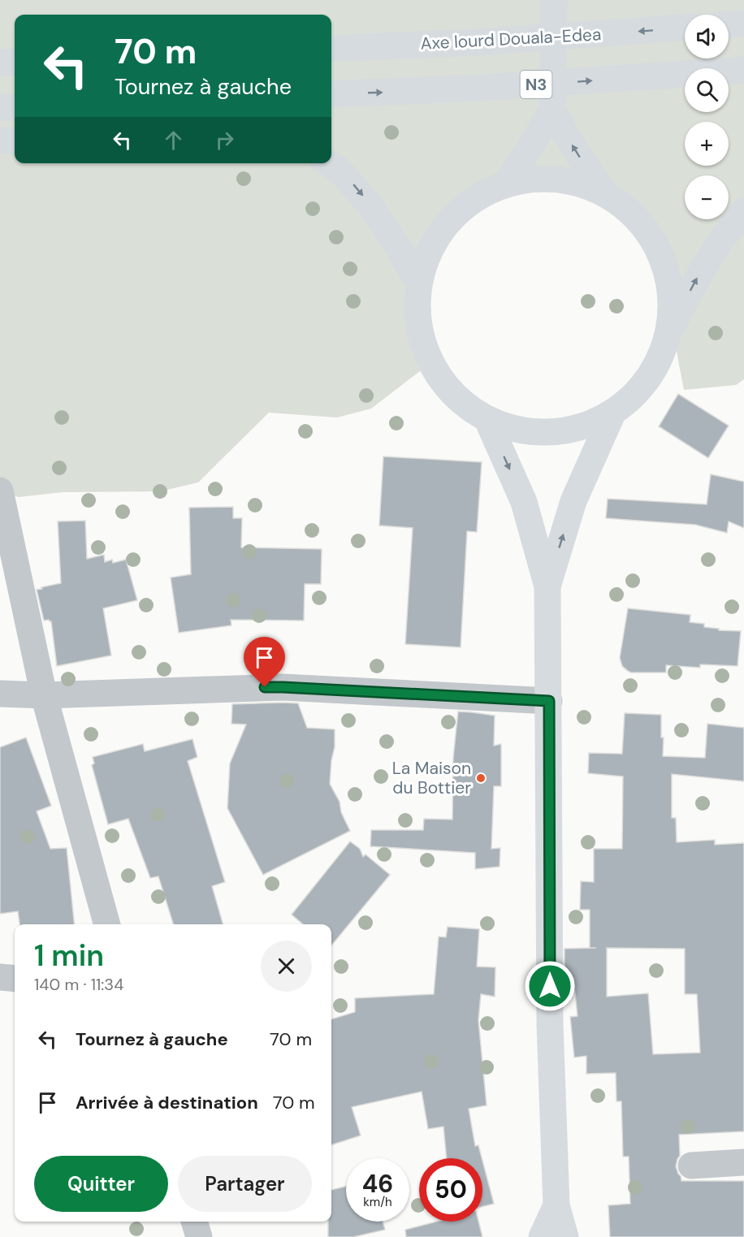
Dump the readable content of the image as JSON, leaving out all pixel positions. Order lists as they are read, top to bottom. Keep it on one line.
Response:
{"streets":{"main road":["Axe lourd Douala-Edea","N3"]},"places":["La Maison du Bottier"],"page":{"map_buttons":["+","−"],"turn":["70 m","Tournez à gauche"],"heading":["1 min","140 m · 11:34"],"list":[{"name":"Tournez à gauche","value":"70 m"},{"name":"Arrivée à destination","value":"70 m"}],"buttons":["Quitter","Partager"],"speed":"46 km/h","limit":"50"}}
